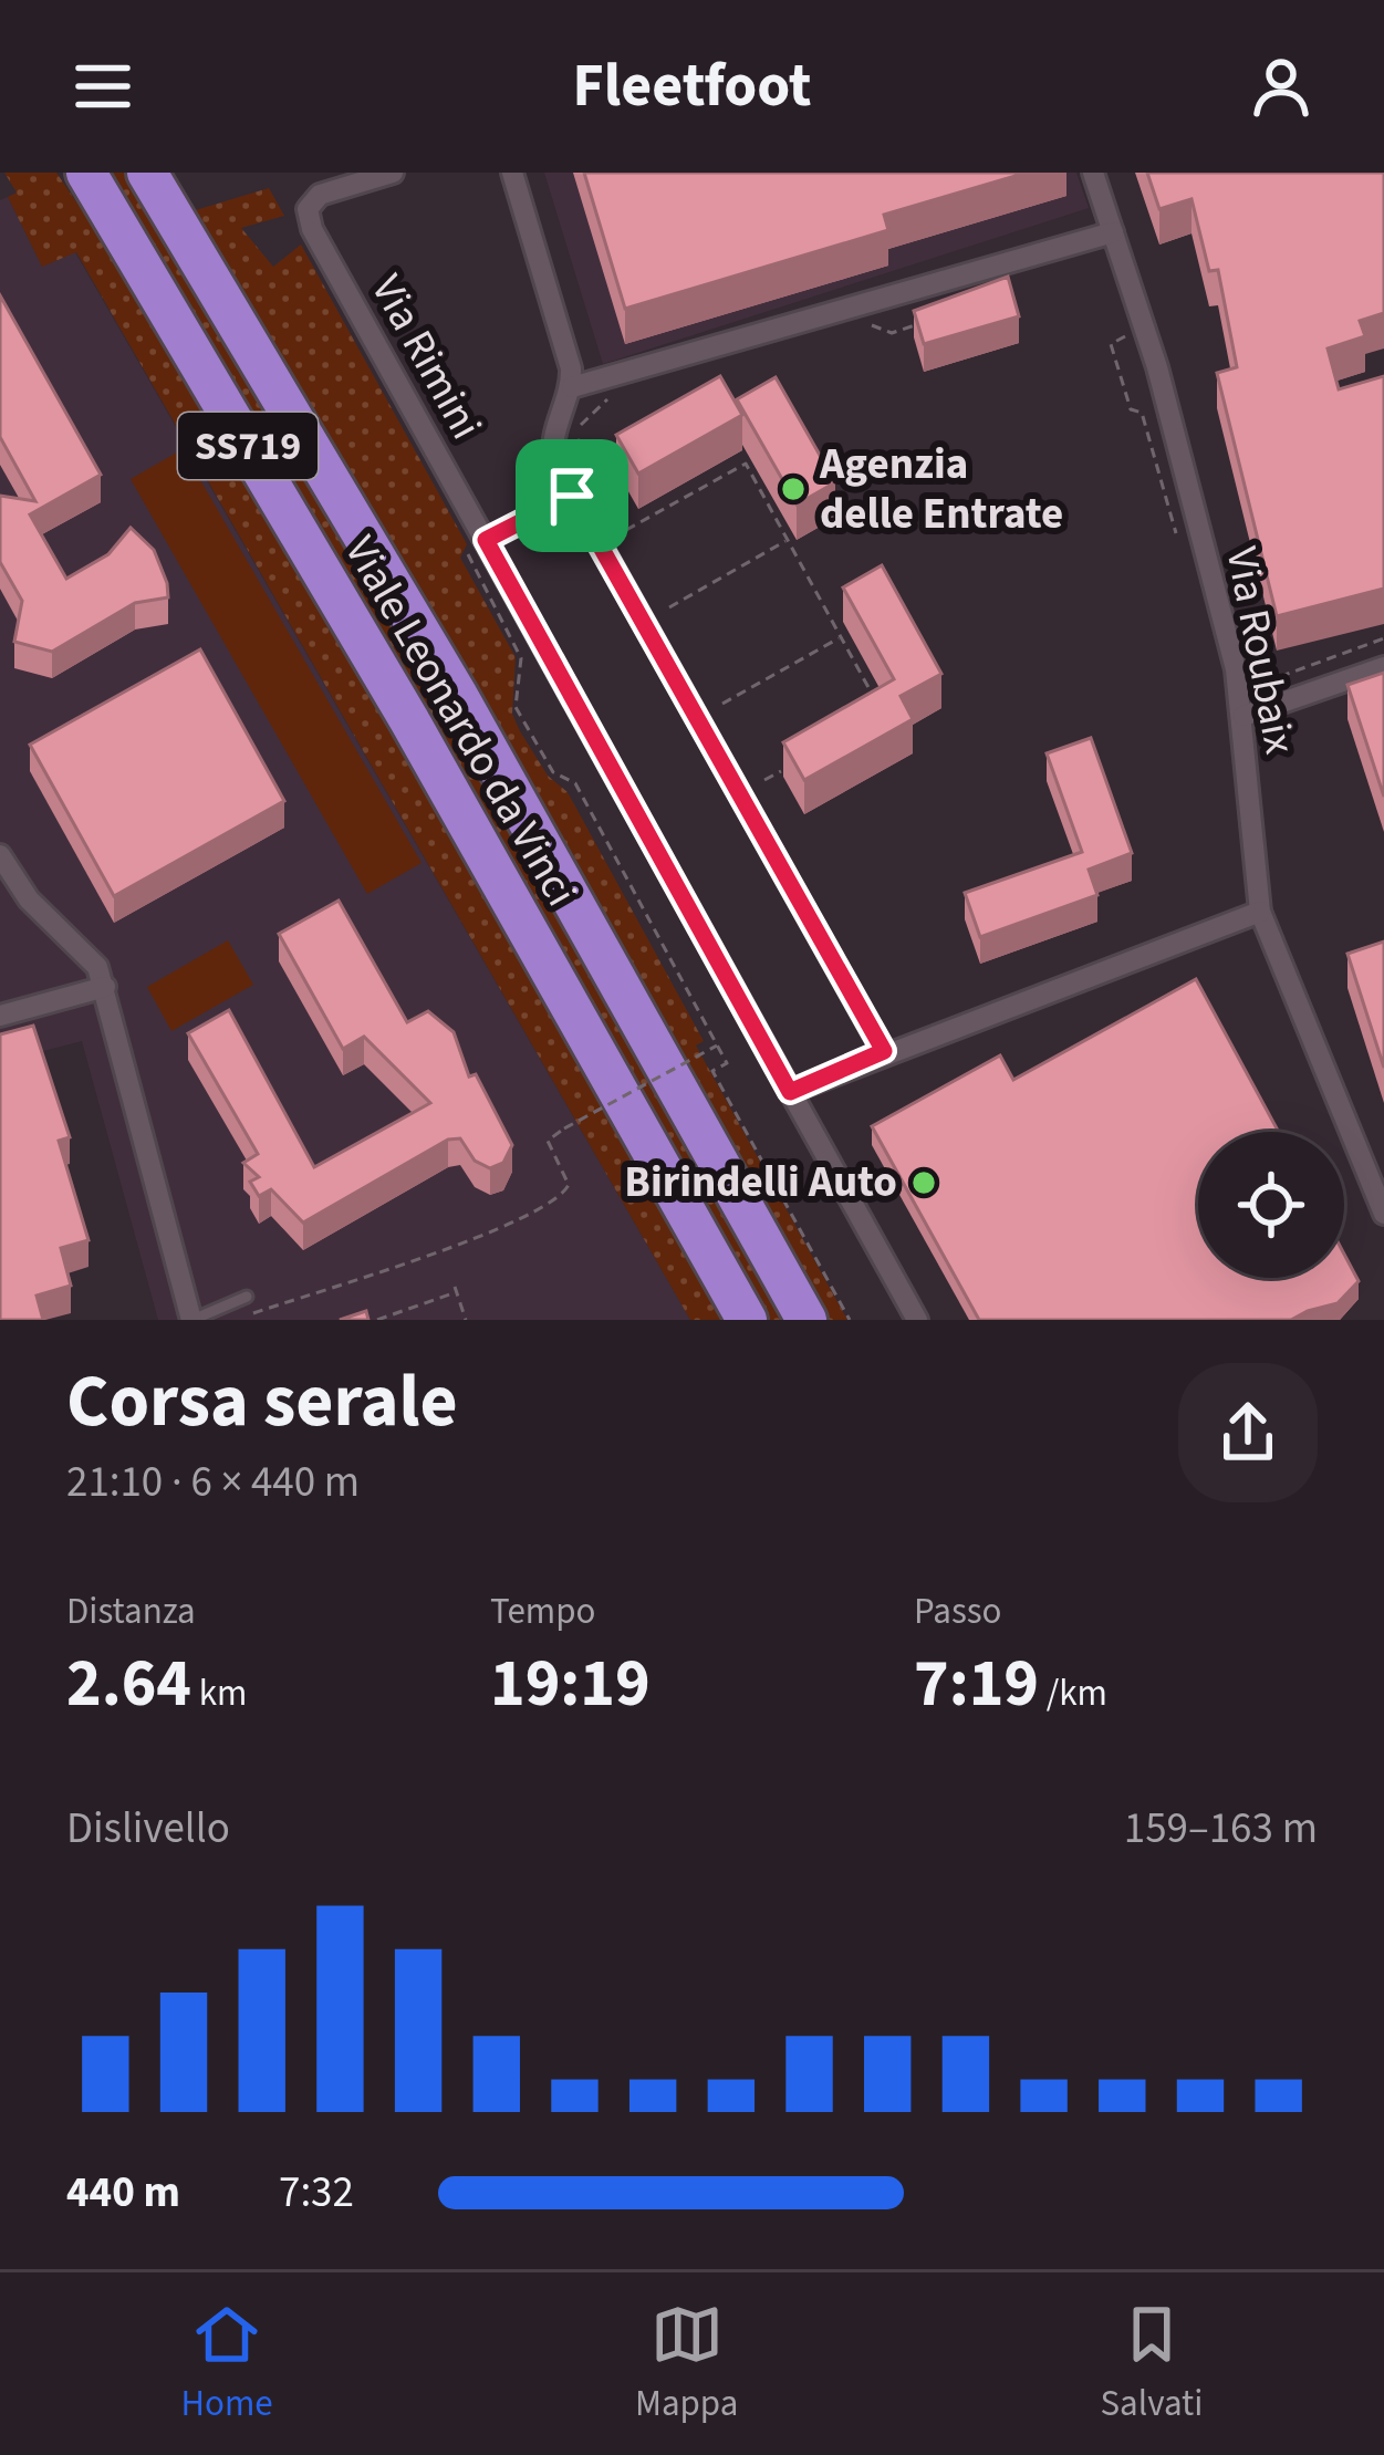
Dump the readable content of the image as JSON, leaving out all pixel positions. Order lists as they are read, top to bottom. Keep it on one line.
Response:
{"streets":{"highway":["SS719","Viale Leonardo da Vinci"],"street":["Via Rimini","Via Roubaix"]},"places":["Agenzia delle Entrate","Birindelli Auto"],"page":{"header":"Fleetfoot","heading":["Corsa serale","21:10 · 6 × 440 m"],"stats":[["Distanza","2.64 km"],["Tempo","19:19"],["Passo","7:19 /km"]],"chart":["Dislivello","159–163 m"],"list":[{"name":"440 m","note":"7:32"}],"tabs":["Home","Mappa","Salvati"]}}
